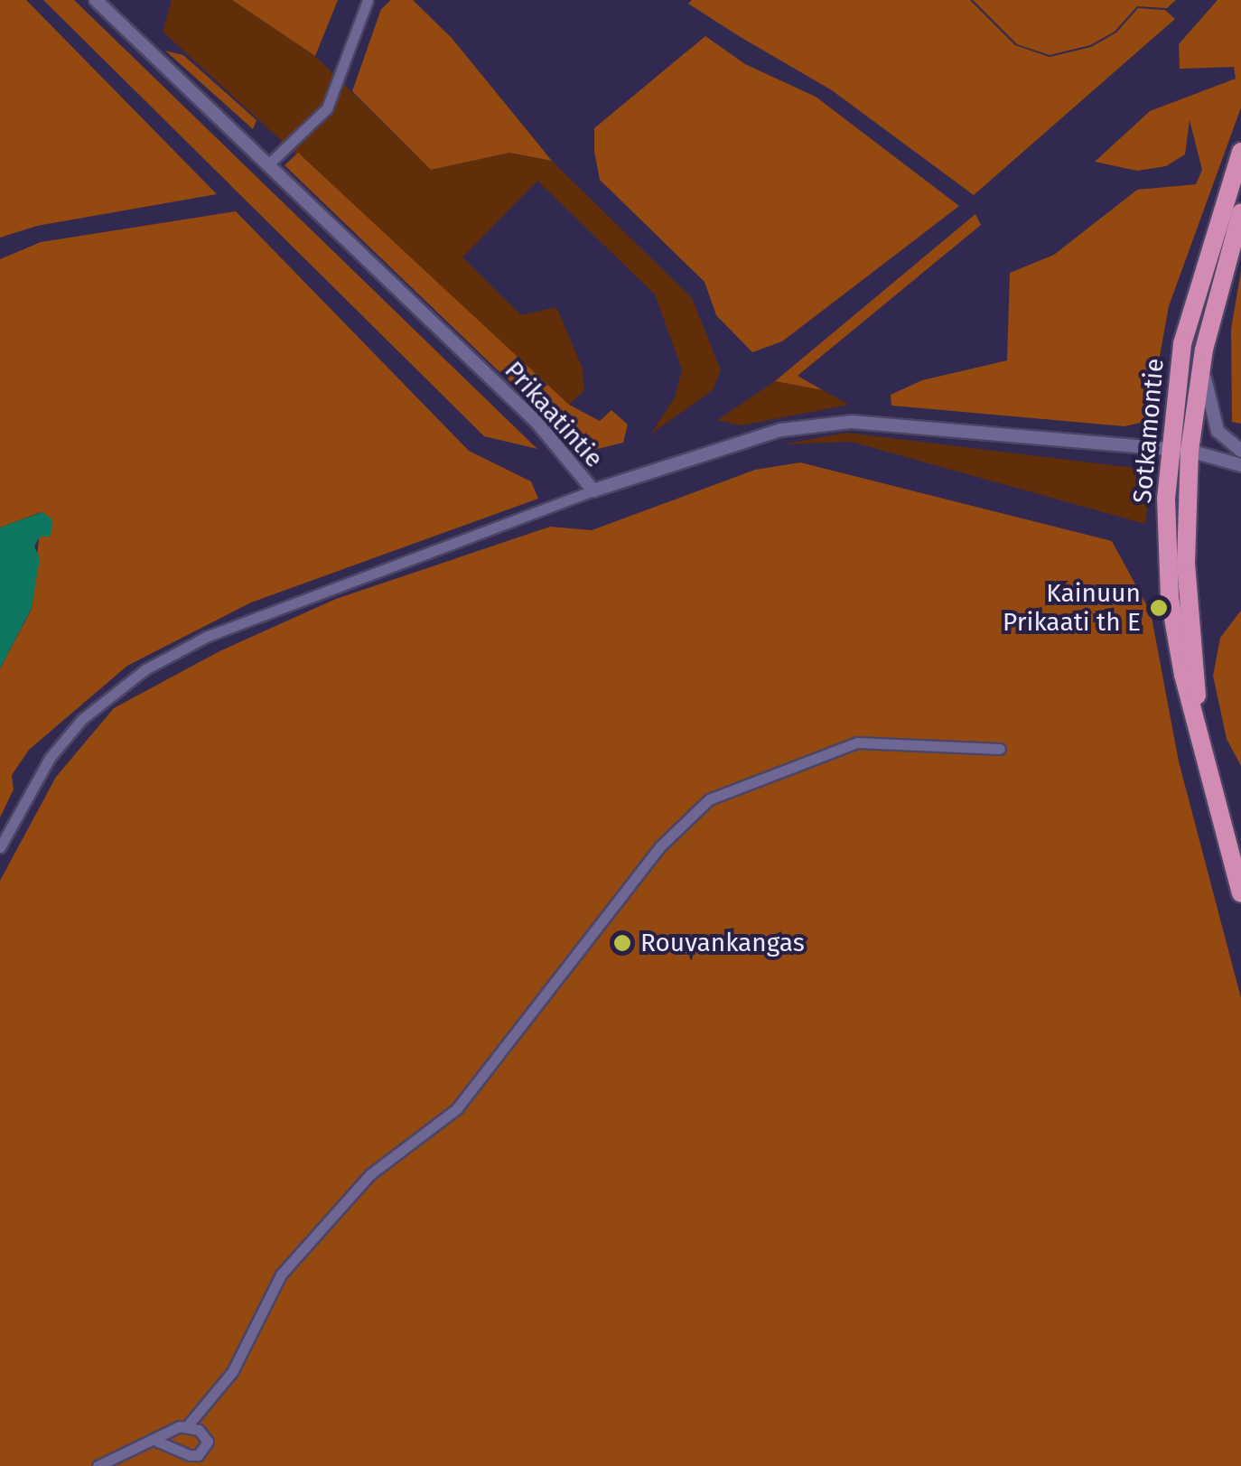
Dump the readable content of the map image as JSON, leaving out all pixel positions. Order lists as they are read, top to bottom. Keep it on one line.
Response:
{"streets":{"highway":["Sotkamontie"],"street":["Prikaatintie"]},"crossings":[["Prikaatintie","Sotkamontie"]],"places":["Kainuun Prikaati th E","Rouvankangas"]}
